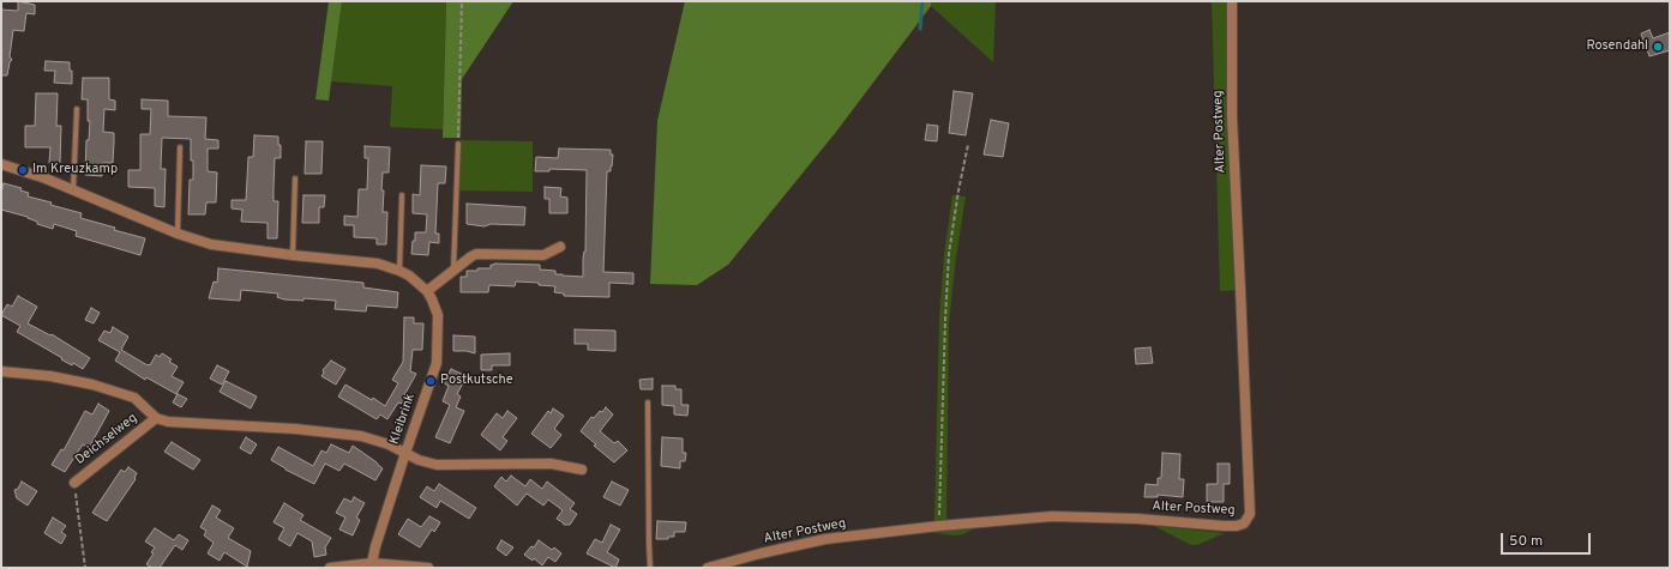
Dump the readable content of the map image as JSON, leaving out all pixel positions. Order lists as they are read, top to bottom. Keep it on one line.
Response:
{"streets":{"street":["Alter Postweg","Kleibrink","Deichselweg"]},"places":["Rosendahl","Im Kreuzkamp","Postkutsche"],"scale_bar":"50 m"}
